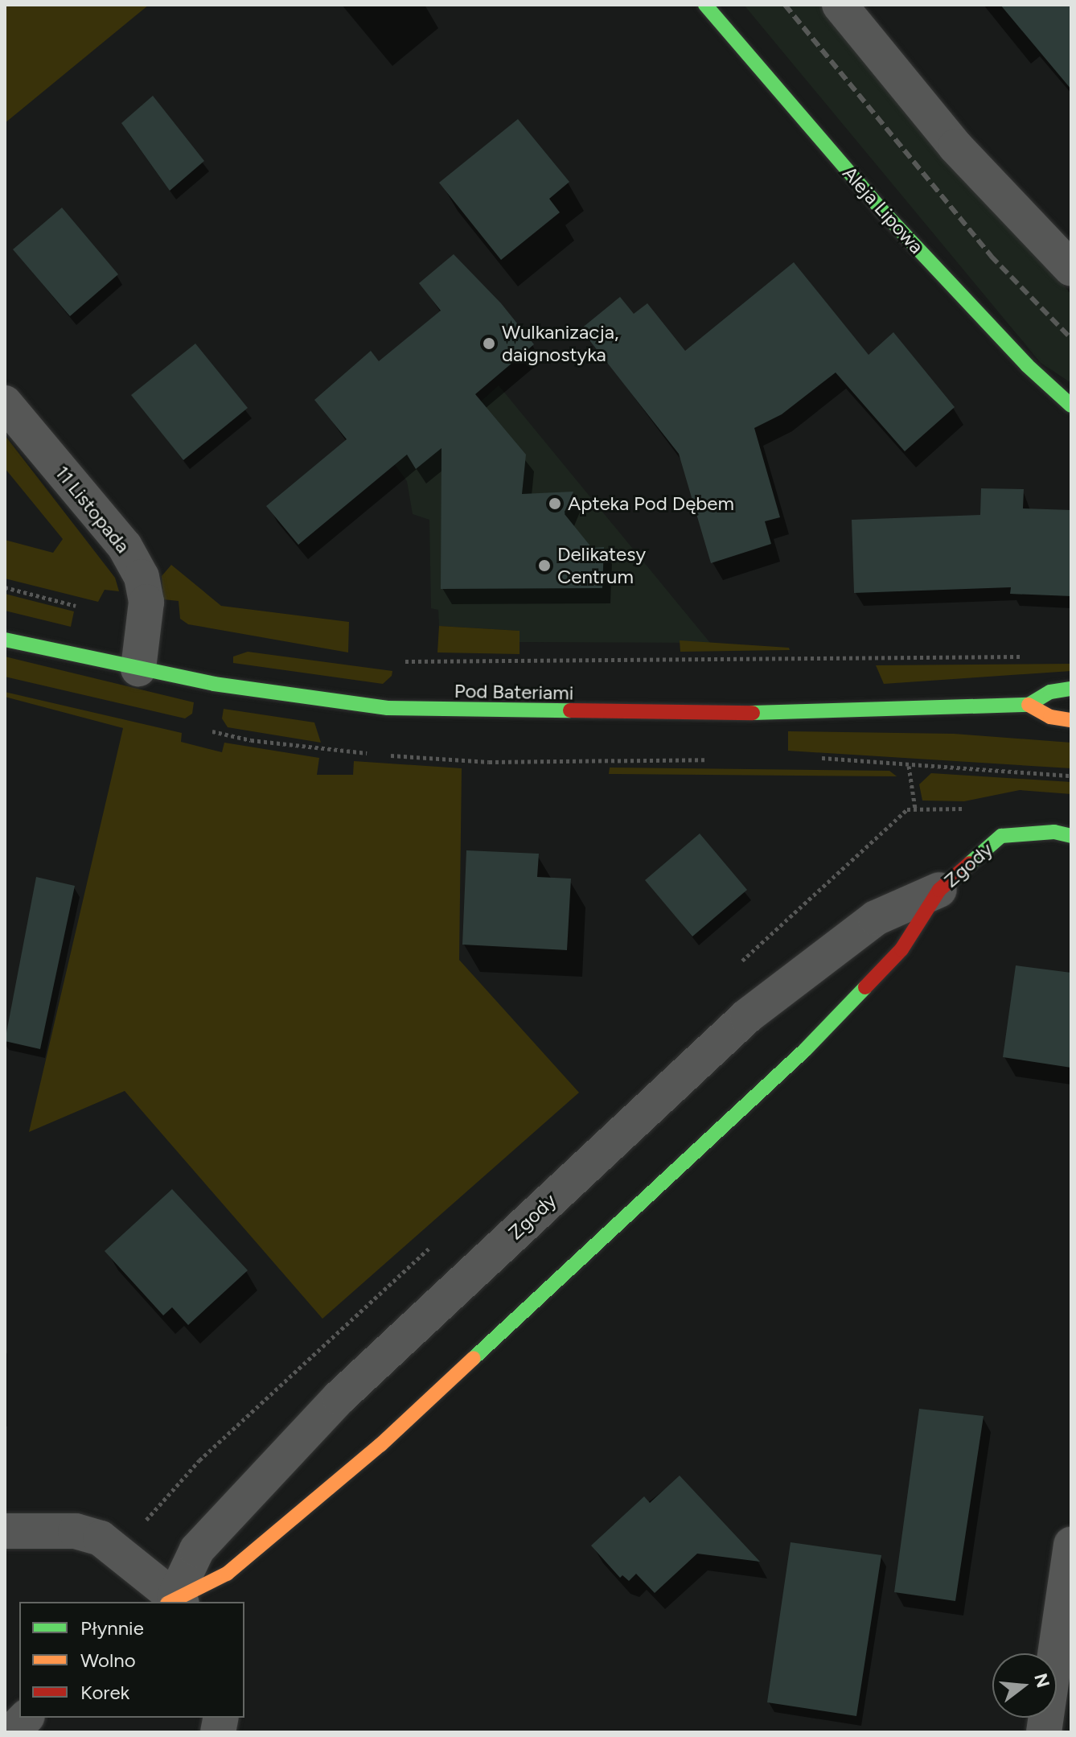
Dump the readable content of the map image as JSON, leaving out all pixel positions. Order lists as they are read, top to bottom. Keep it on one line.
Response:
{"streets":{"street":["Aleja Lipowa","11 Listopada","Pod Bateriami","Zgody"]},"crossings":[["11 Listopada","Pod Bateriami"]],"places":["Wulkanizacja, daignostyka","Apteka Pod Dębem","Delikatesy Centrum"],"legend":["Płynnie","Wolno","Korek"],"north":"right"}
